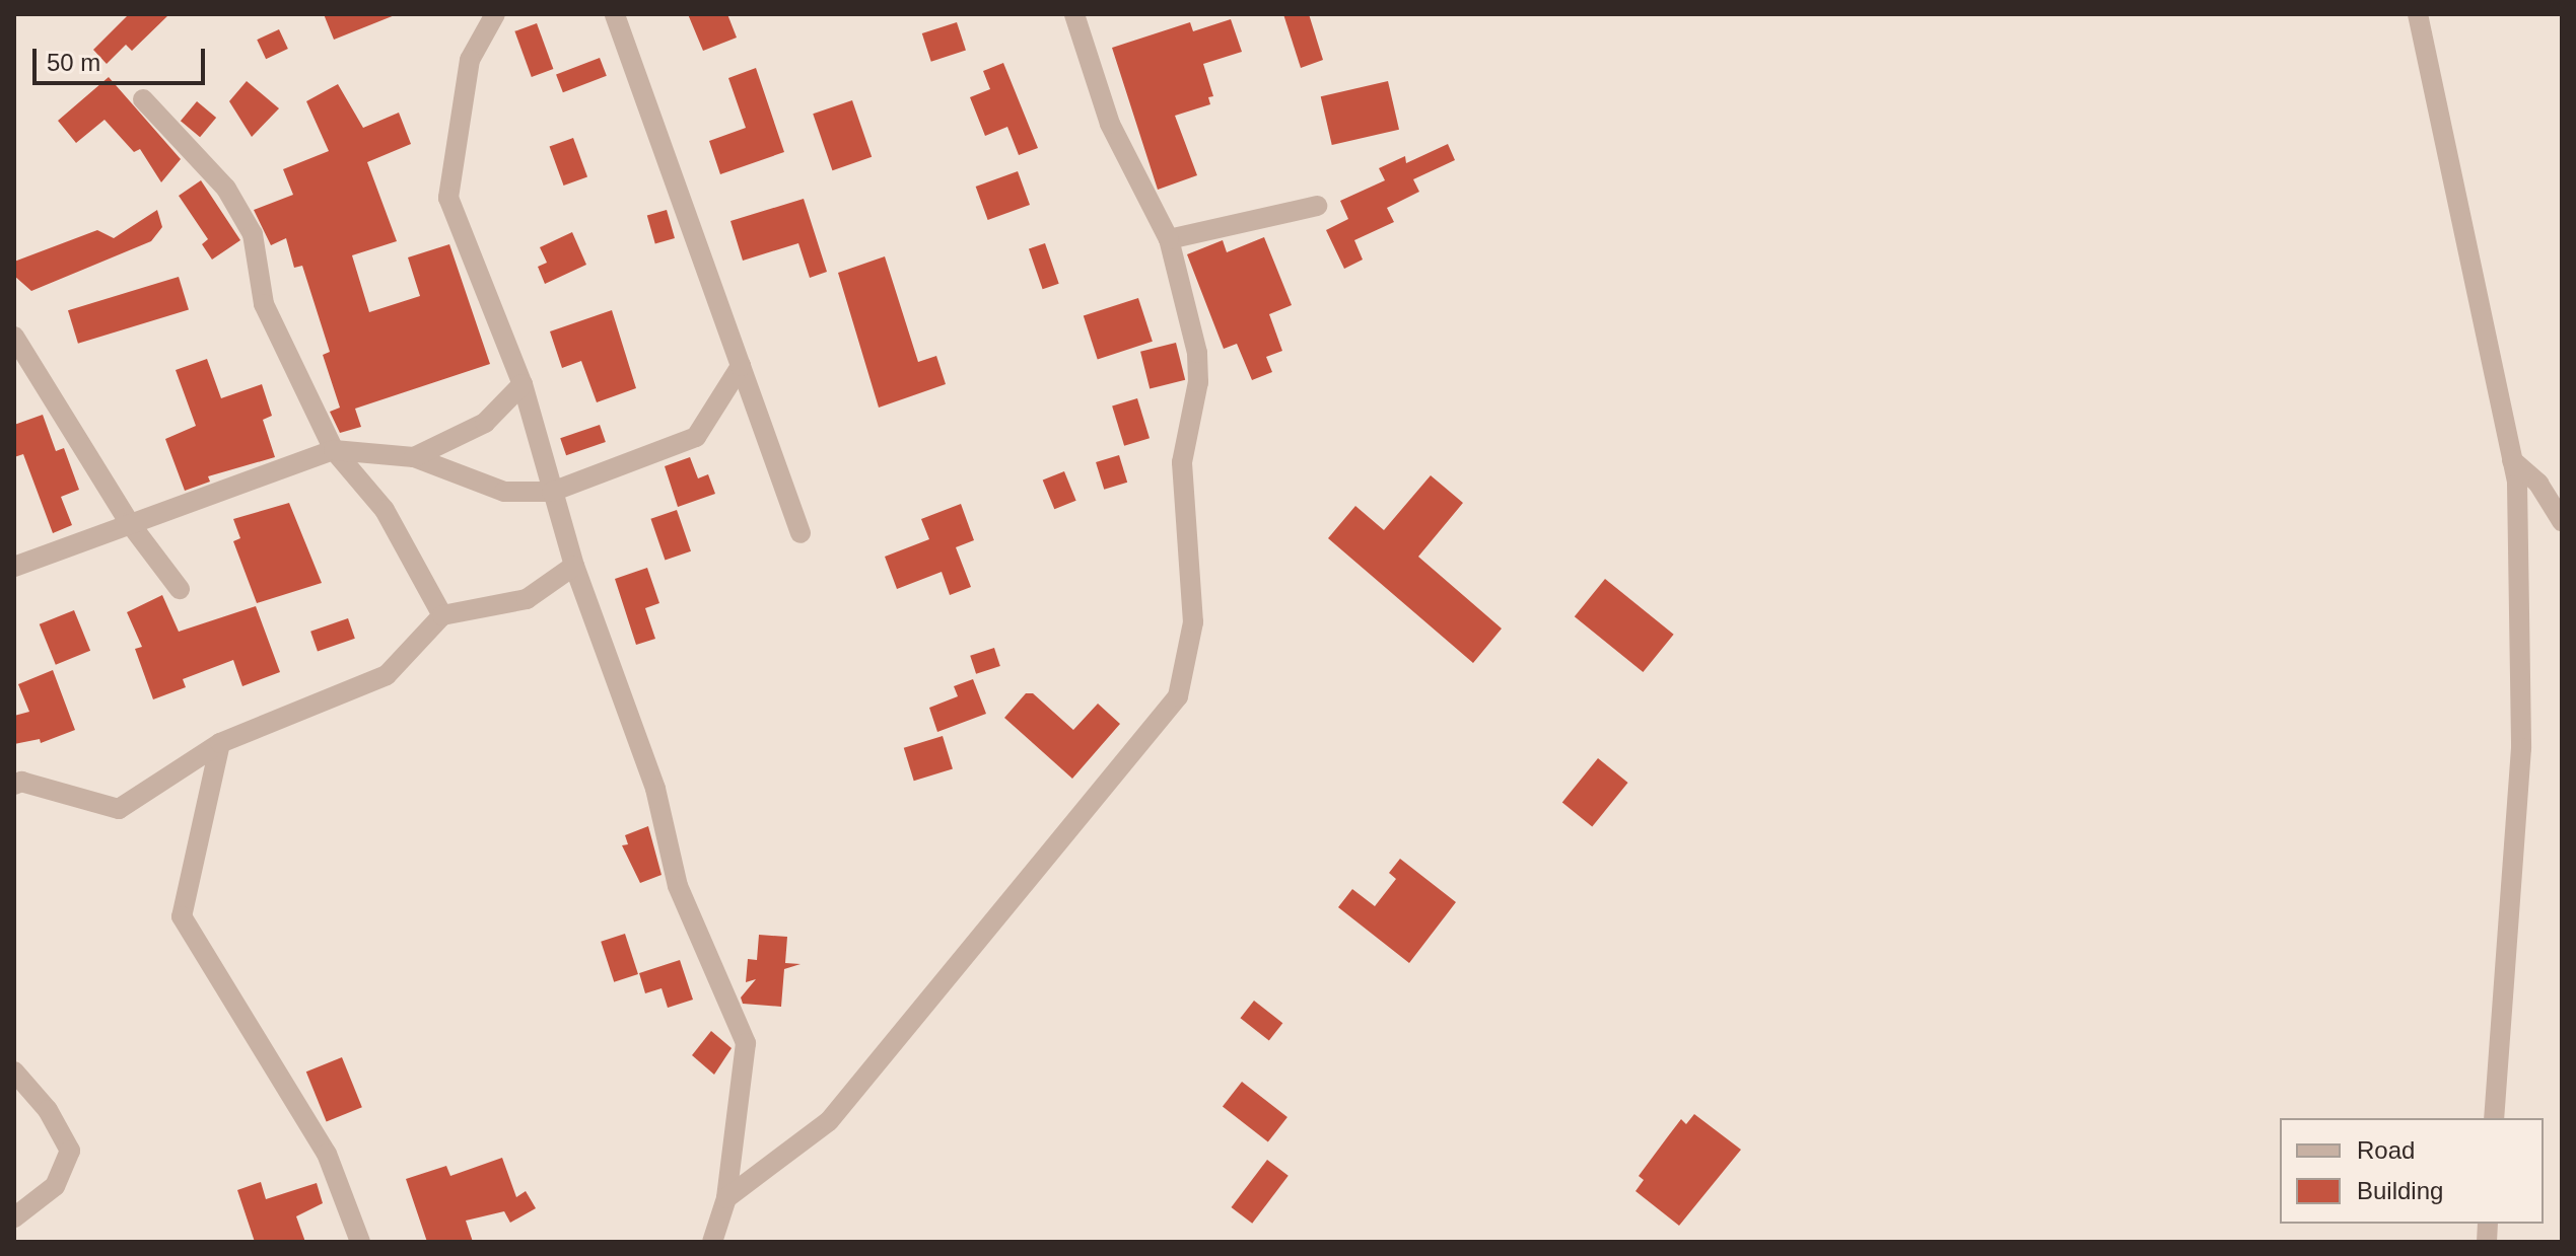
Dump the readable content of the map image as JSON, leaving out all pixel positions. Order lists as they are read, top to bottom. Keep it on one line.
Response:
{"legend":["Road","Building"],"scale_bar":"50 m"}
